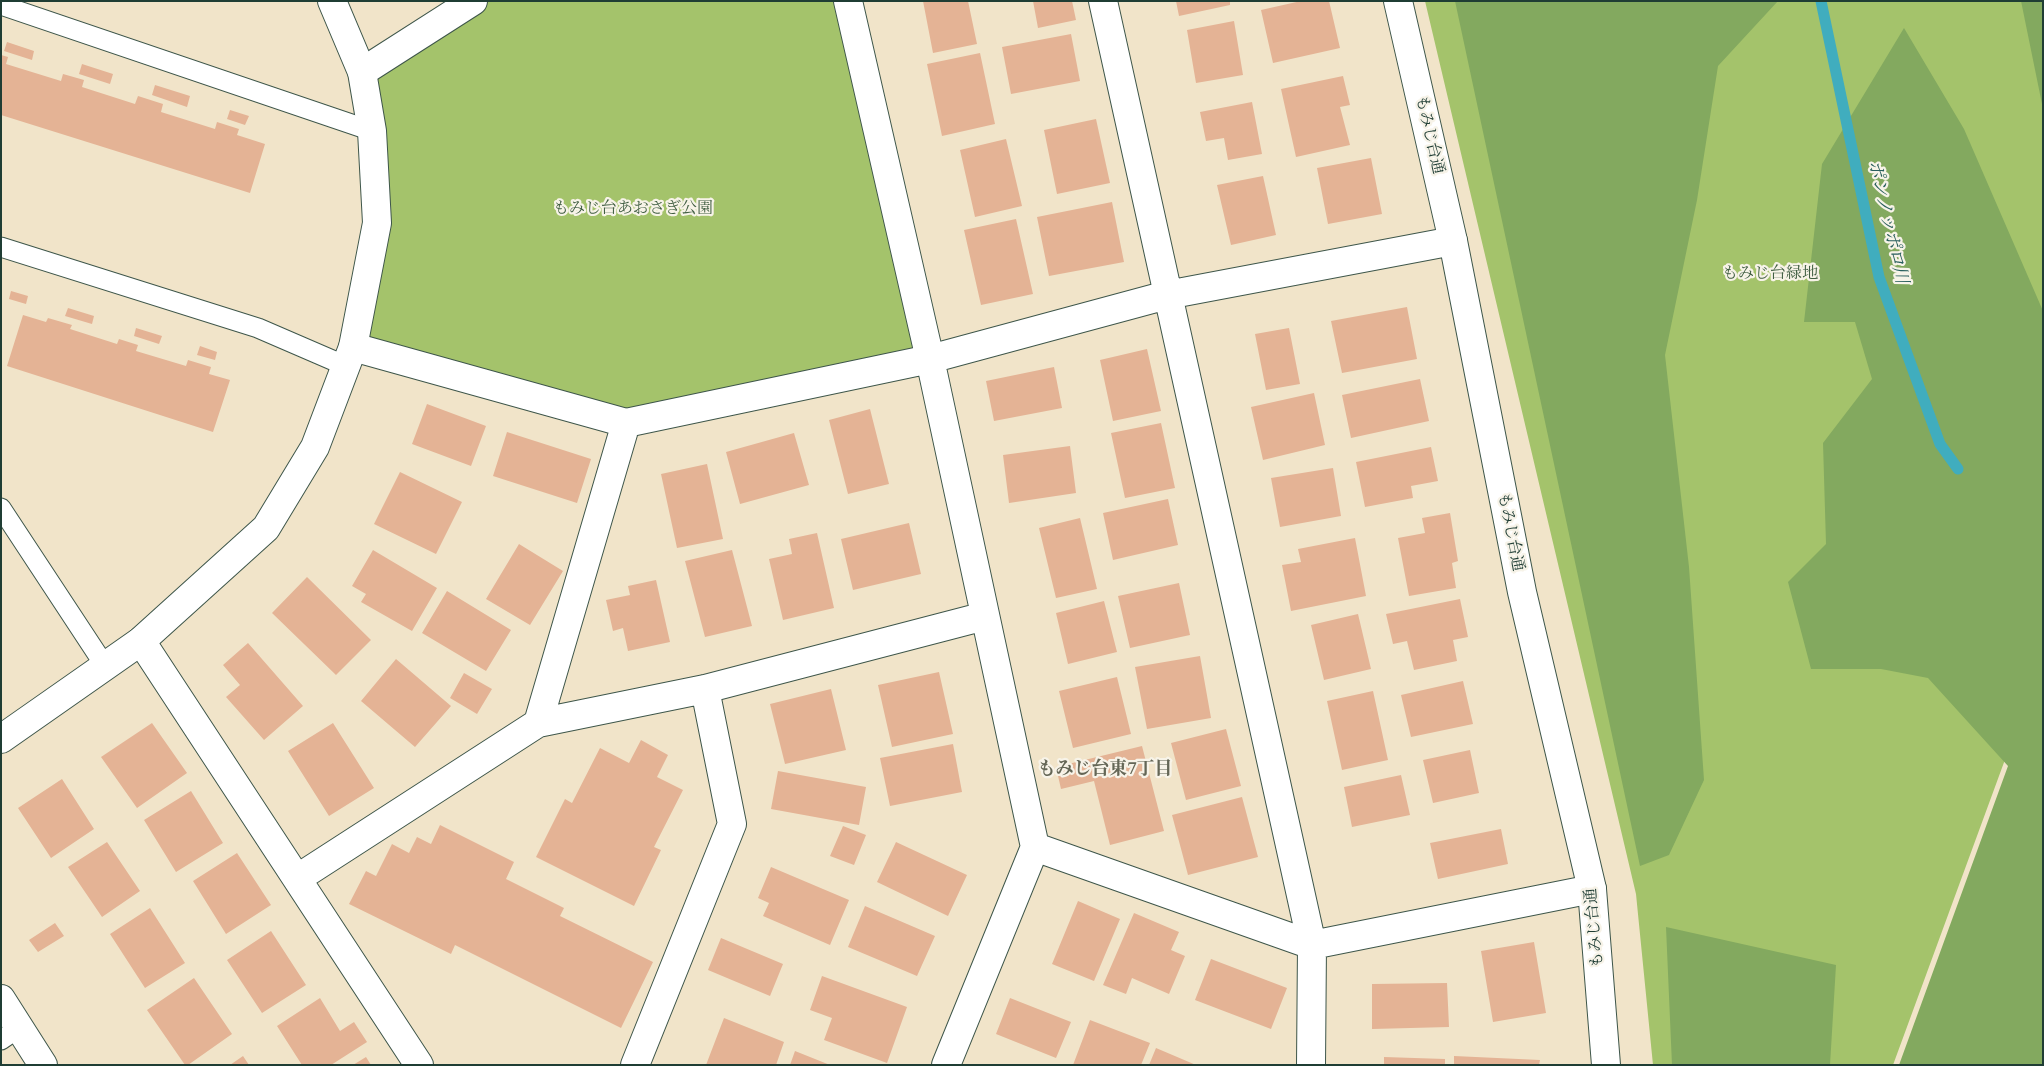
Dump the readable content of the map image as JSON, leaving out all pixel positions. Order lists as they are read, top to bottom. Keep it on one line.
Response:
{"streets":{"street":["もみじ台通"]},"districts":["もみじ台東7丁目"],"water":["ポンノッポロ川"],"parks":["もみじ台あおさぎ公園","もみじ台緑地"]}
